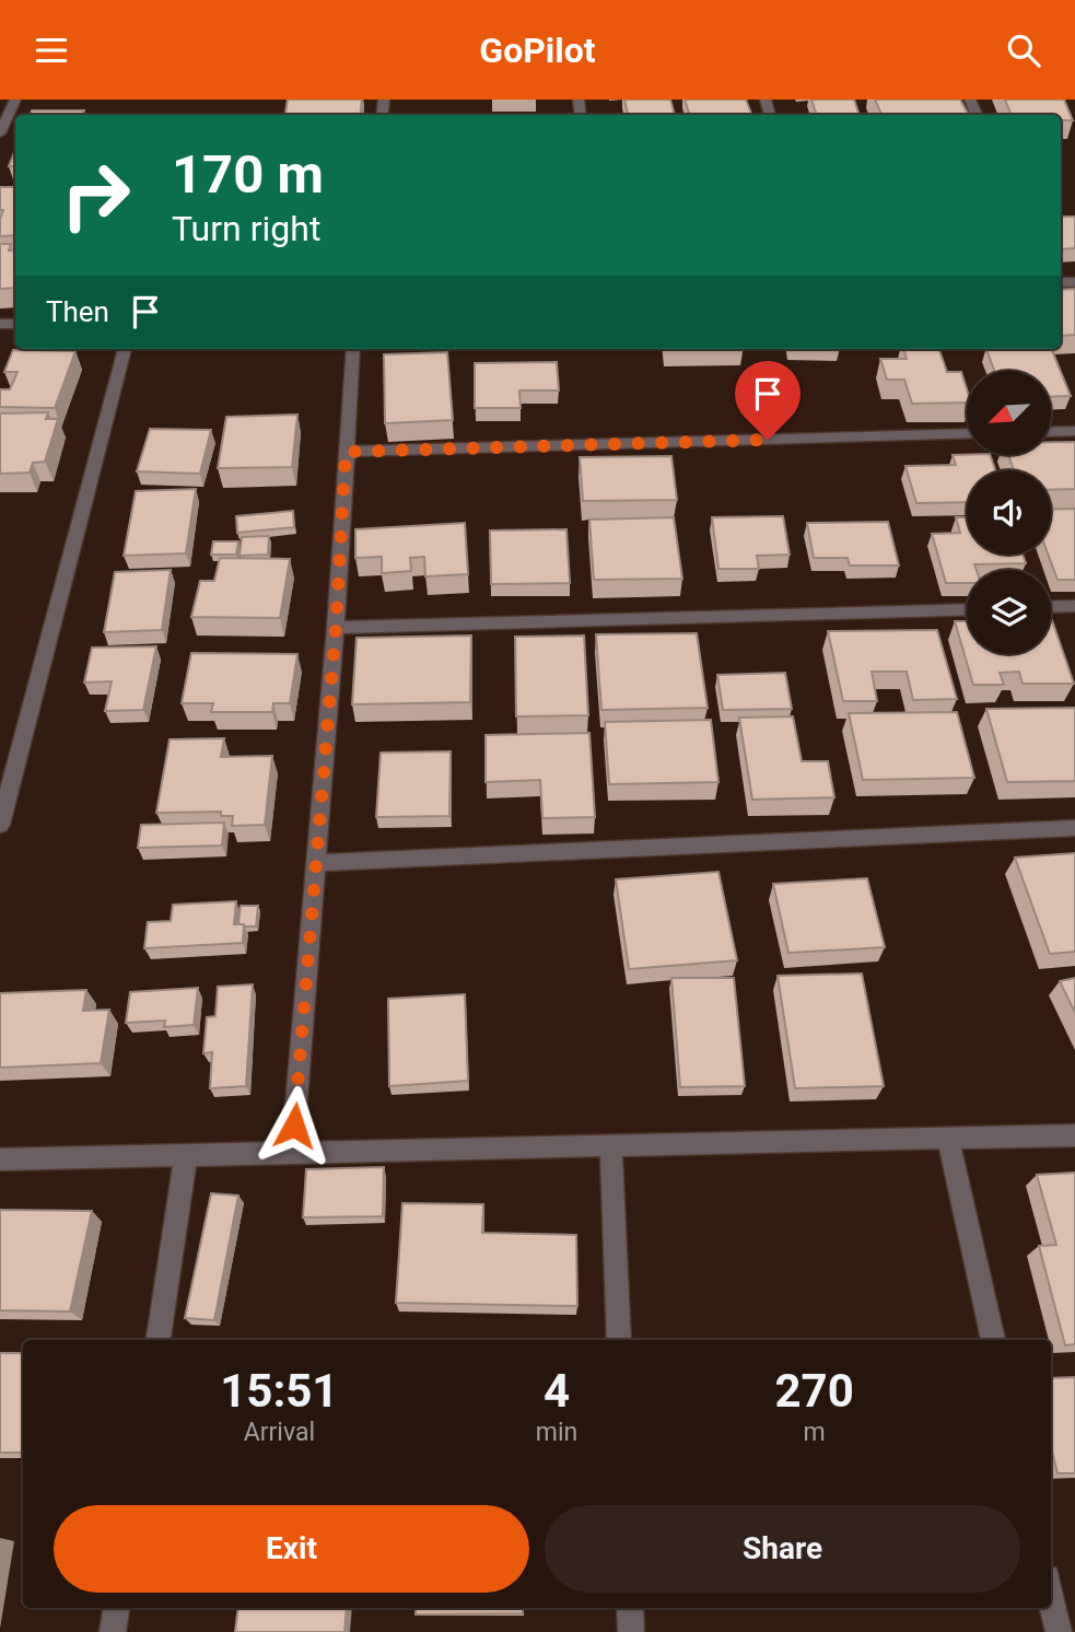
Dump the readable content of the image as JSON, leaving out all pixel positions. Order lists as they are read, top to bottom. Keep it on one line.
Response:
{"north":"bottom left","page":{"header":"GoPilot","turn":["170 m","Turn right"],"then":"Then","eta":["15:51","Arrival","4","min","270","m"],"buttons":["Exit","Share"]}}
